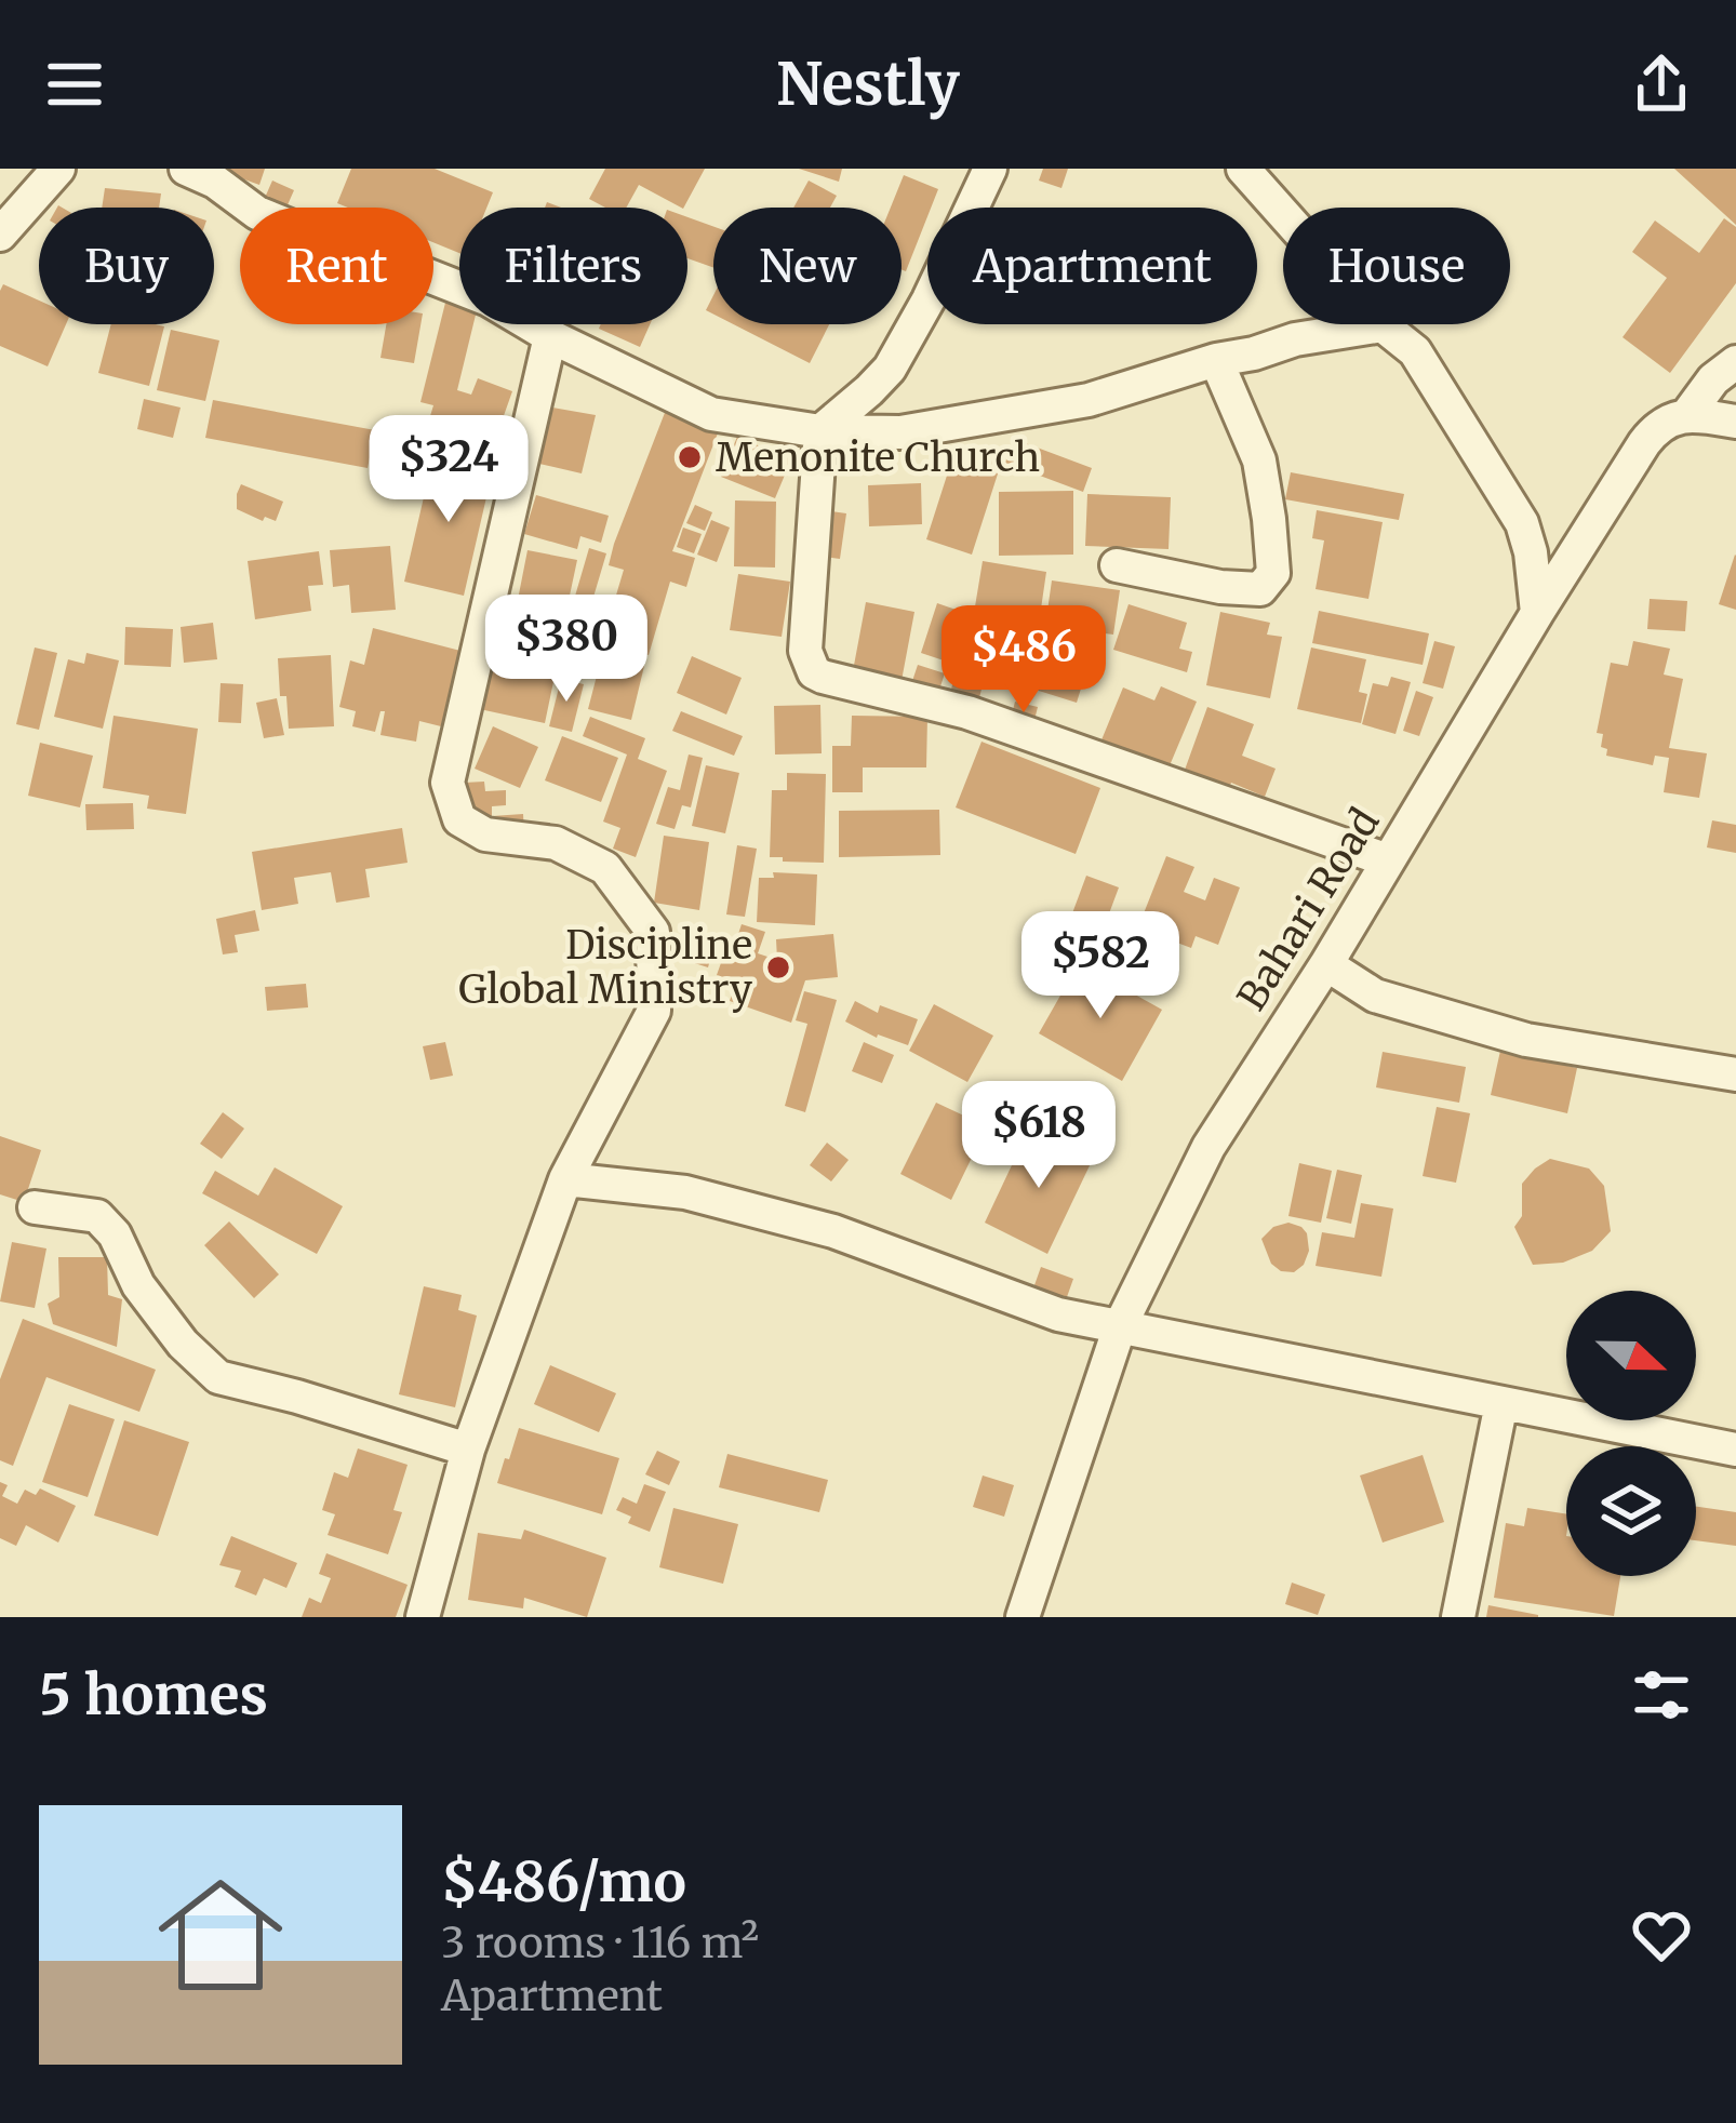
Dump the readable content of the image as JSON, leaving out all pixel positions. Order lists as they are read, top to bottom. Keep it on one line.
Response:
{"streets":{"street":["Bahari Road"]},"places":["Menonite Church","Discipline Global Ministry"],"north":"right","page":{"header":"Nestly","chip":["Buy","Rent","Filters","New","Apartment","House"],"price":["$324","$380","$486","$582","$618"],"heading":"5 homes","list":[{"name":"$486/mo","note":"3 rooms · 116 m² · Apartment"}]}}
